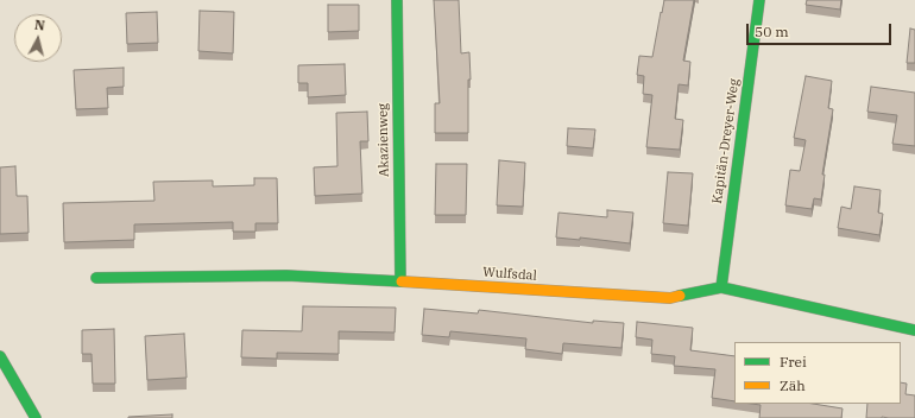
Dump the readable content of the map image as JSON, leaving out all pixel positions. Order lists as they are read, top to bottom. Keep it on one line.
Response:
{"streets":{"street":["Akazienweg","Kapitän-Dreyer-Weg","Wulfsdal"]},"crossings":[["Akazienweg","Wulfsdal"],["Kapitän-Dreyer-Weg","Wulfsdal"]],"legend":["Frei","Zäh"],"scale_bar":"50 m","north":"top"}
